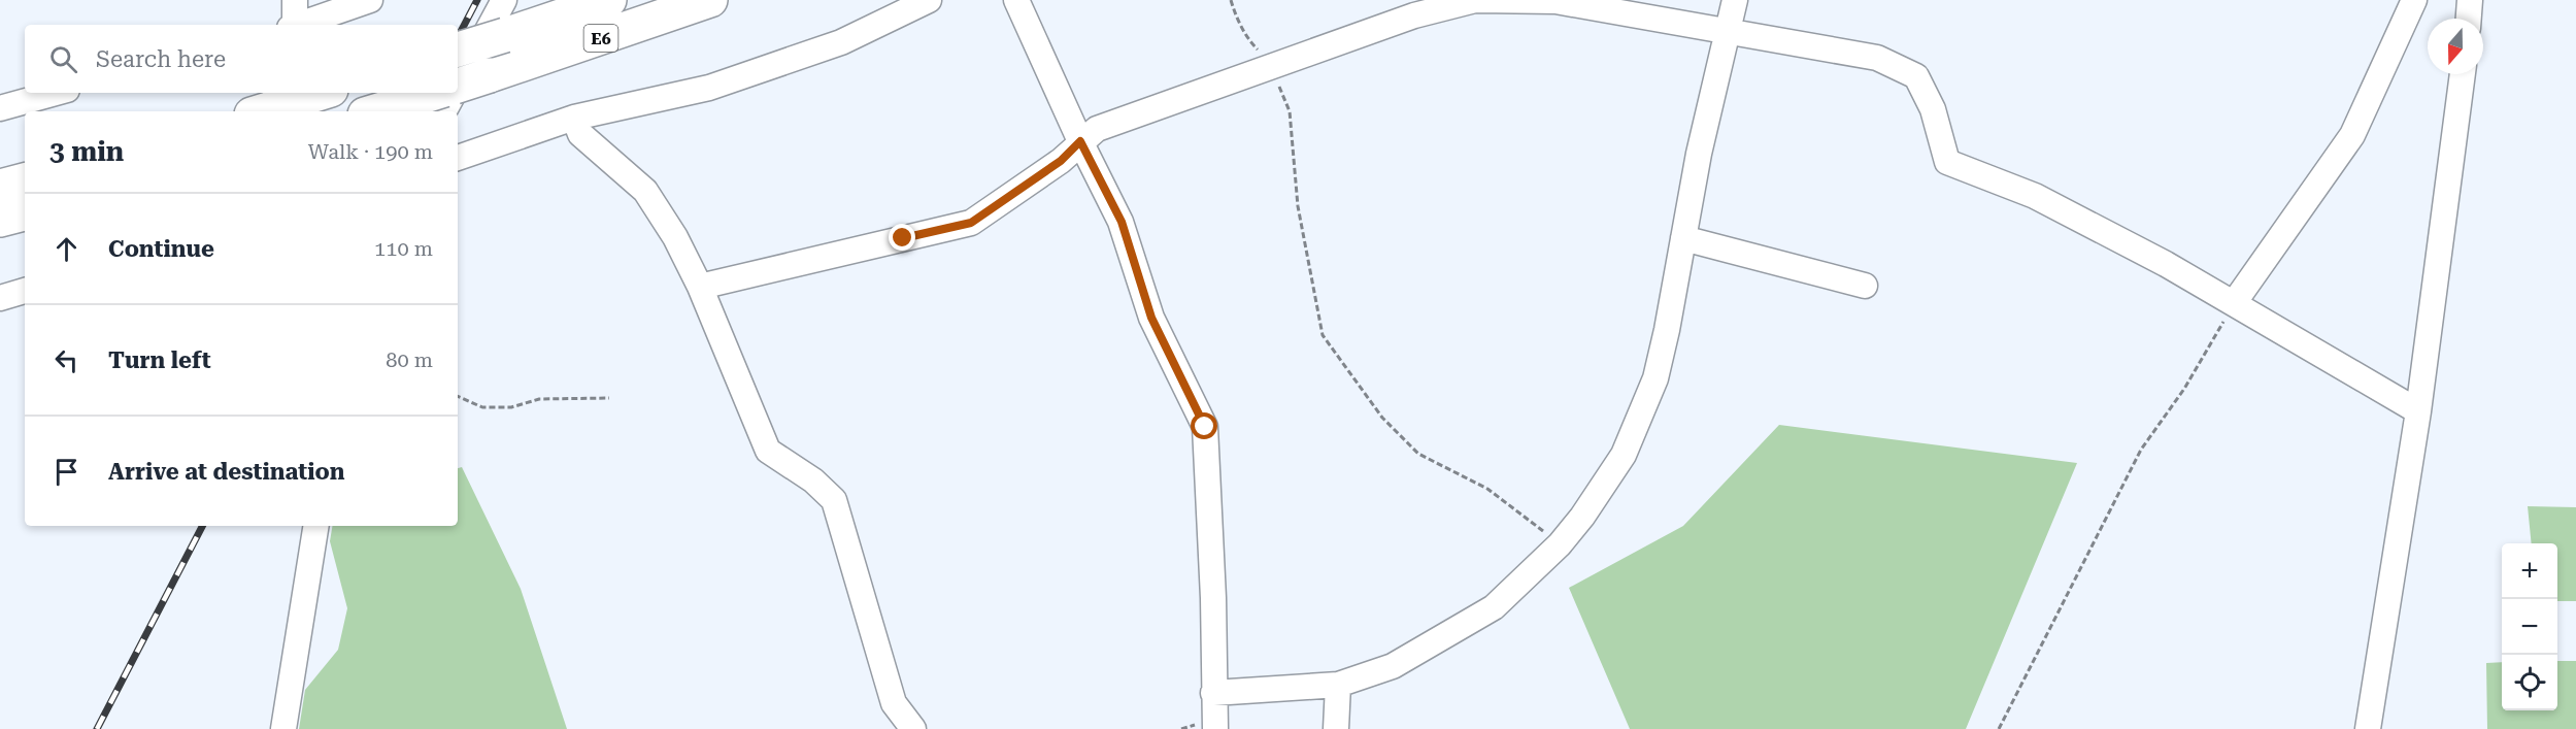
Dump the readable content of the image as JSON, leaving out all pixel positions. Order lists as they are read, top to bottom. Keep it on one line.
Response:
{"streets":{"highway":["E6"]},"north":"bottom","page":{"search":"Search here","heading":["3 min","Walk · 190 m"],"list":[["Continue","110 m"],["Turn left","80 m"],"Arrive at destination"],"map_buttons":["+","−"]}}
